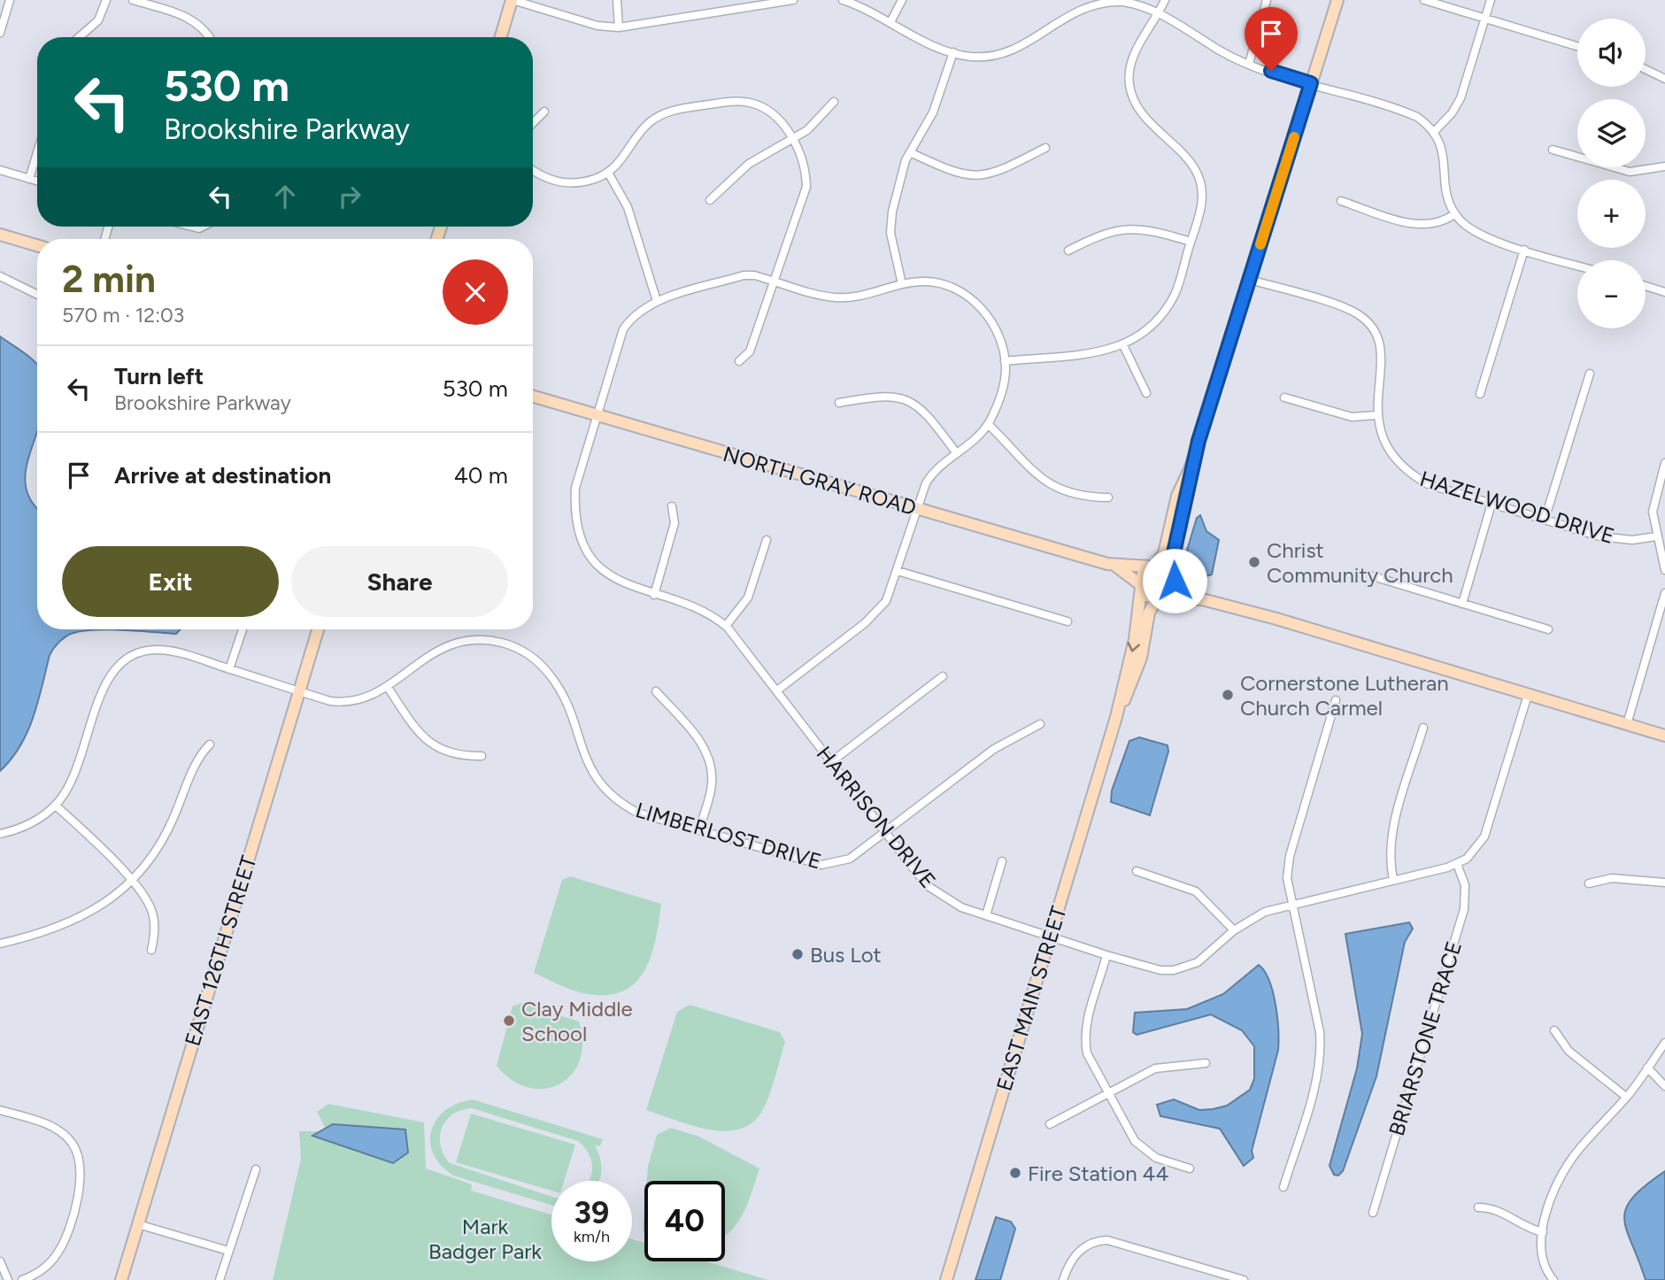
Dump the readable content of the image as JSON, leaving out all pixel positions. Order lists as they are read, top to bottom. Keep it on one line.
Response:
{"streets":{"street":["NORTH GRAY ROAD","HAZELWOOD DRIVE","HARRISON DRIVE","LIMBERLOST DRIVE","EAST 126TH STREET","EAST MAIN STREET","BRIARSTONE TRACE"]},"crossings":[["NORTH GRAY ROAD","HARRISON DRIVE"],["NORTH GRAY ROAD","EAST MAIN STREET"],["HARRISON DRIVE","LIMBERLOST DRIVE"],["HARRISON DRIVE","EAST MAIN STREET"],["HARRISON DRIVE","BRIARSTONE TRACE"],["LIMBERLOST DRIVE","EAST 126TH STREET"]],"parks":["Mark Badger Park"],"places":["Christ Community Church","Cornerstone Lutheran Church Carmel","Bus Lot","Clay Middle School","Fire Station 44"],"page":{"map_buttons":["+","−"],"turn":["530 m","Brookshire Parkway"],"heading":["2 min","570 m · 12:03"],"list":[{"name":"Turn left","note":"Brookshire Parkway","value":"530 m"},{"name":"Arrive at destination","value":"40 m"}],"buttons":["Exit","Share"],"speed":"39 km/h","limit":"40"}}
